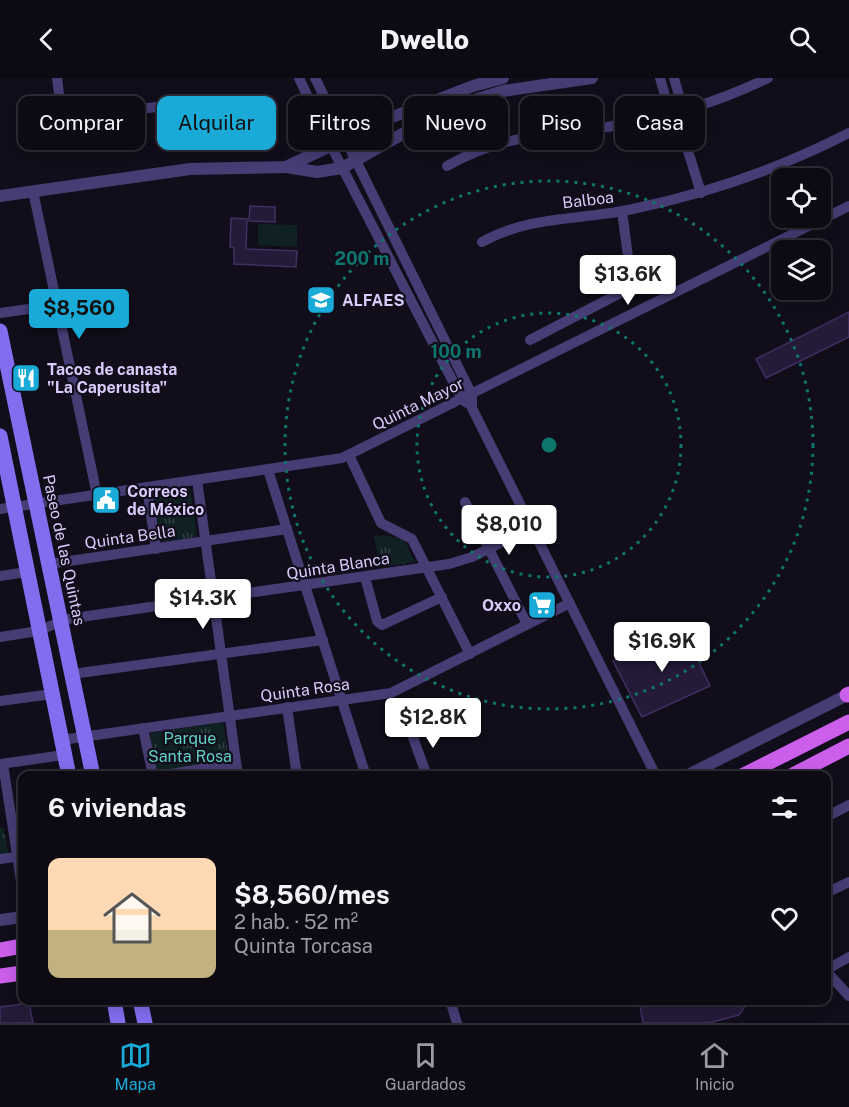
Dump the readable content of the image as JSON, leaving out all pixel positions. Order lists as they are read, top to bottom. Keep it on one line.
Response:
{"streets":{"main road":["Paseo de las Quintas"],"street":["Balboa","Quinta Mayor","Quinta Bella","Quinta Blanca","Quinta Rosa"]},"crossings":[["Quinta Mayor","Paseo de las Quintas"],["Quinta Bella","Paseo de las Quintas"],["Paseo de las Quintas","Quinta Blanca"],["Paseo de las Quintas","Quinta Rosa"]],"parks":["Parque Santa Rosa"],"places":{"school or university":["ALFAES"],"restaurant":["Tacos de canasta \"La Caperusita\""],"public building":["Correos de México"],"supermarket":["Oxxo"]},"page":{"header":"Dwello","chip":["Comprar","Alquilar","Filtros","Nuevo","Piso","Casa"],"price":["$13.6K","$8,560","$8,010","$14.3K","$16.9K","$12.8K"],"heading":"6 viviendas","list":[{"name":"$8,560/mes","note":"2 hab. · 52 m² · Quinta Torcasa"}],"tabs":["Mapa","Guardados","Inicio"]},"rings":["200 m","100 m"]}
